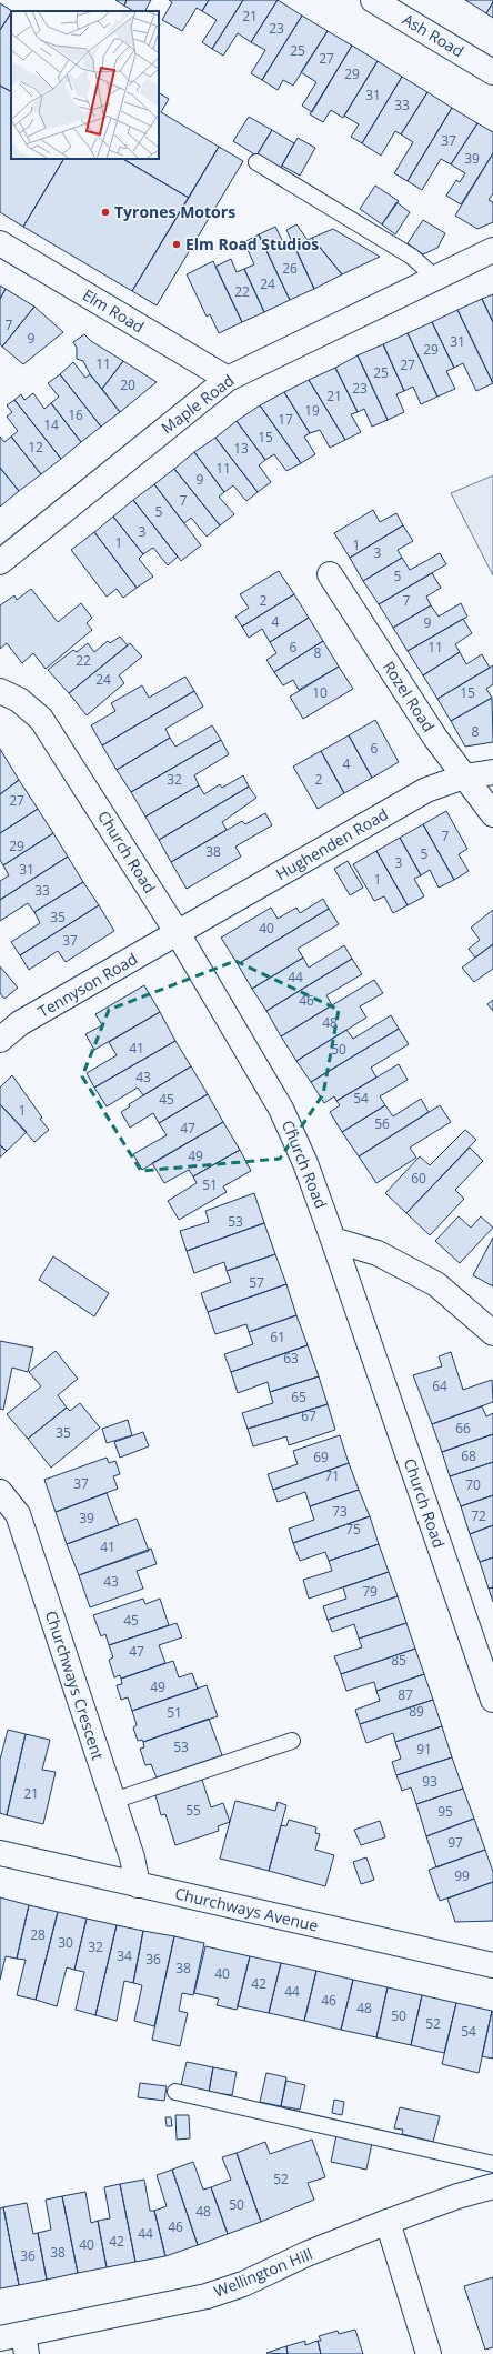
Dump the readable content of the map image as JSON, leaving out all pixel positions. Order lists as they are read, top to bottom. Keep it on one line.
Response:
{"streets":{"street":["Ash Road","Elm Road","Maple Road","Rozel Road","Hughenden Road","Church Road","Tennyson Road","Churchways Crescent","Churchways Avenue","Wellington Hill"]},"crossings":[["Elm Road","Maple Road"],["Rozel Road","Hughenden Road"],["Hughenden Road","Church Road"],["Hughenden Road","Tennyson Road"],["Church Road","Tennyson Road"],["Churchways Crescent","Churchways Avenue"]],"places":["Tyrones Motors","Elm Road Studios"],"house_numbers":["21","23","25","27","29","31","33","37","39","26","24","22","7","9","31","29","11","27","25","20","23","21","19","16","17","14","15","12","13","11","9","7","5","3","1","1","3","5","2","7","4","9","6","11","8","22","24","10","15","8","6","4","32","2","27","7","29","38","5","3","31","1","33","35","40","37","44","46","48","41","50","43","54","45","1","56","47","49","60","51","53","57","61","63","64","65","67","66","35","68","69","71","37","70","73","72","39","75","41","43","79","45","47","85","49","87","89","51","53","91","93","21","55","95","97","99","28","30","32","34","36","38","40","42","44","46","48","50","52","54","52","50","48","46","44","42","40","38","36"]}
